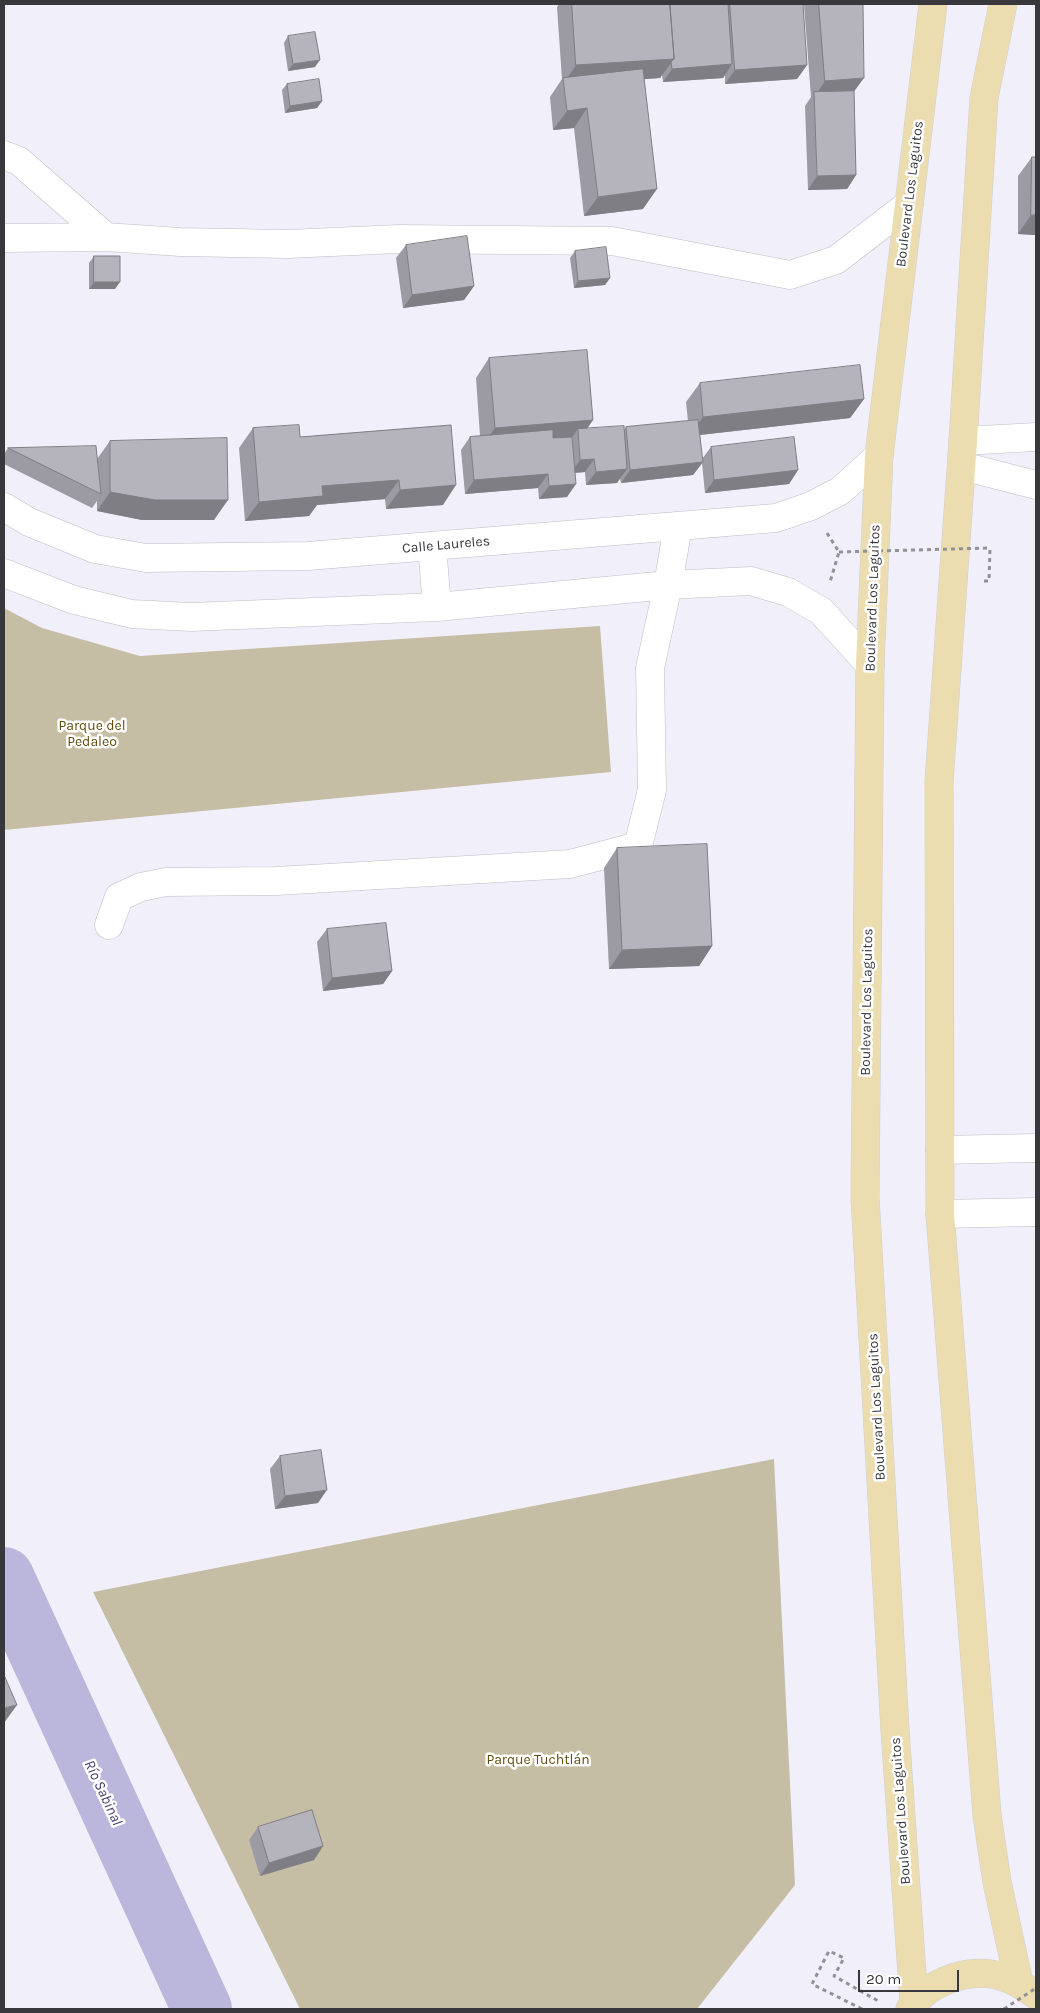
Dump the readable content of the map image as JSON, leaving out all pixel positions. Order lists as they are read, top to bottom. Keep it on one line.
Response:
{"streets":{"main road":["Boulevard Los Laguitos"],"street":["Calle Laureles"]},"crossings":[["Boulevard Los Laguitos","Calle Laureles"]],"water":["Río Sabinal"],"parks":["Parque del Pedaleo","Parque Tuchtlán"],"scale_bar":"20 m"}
